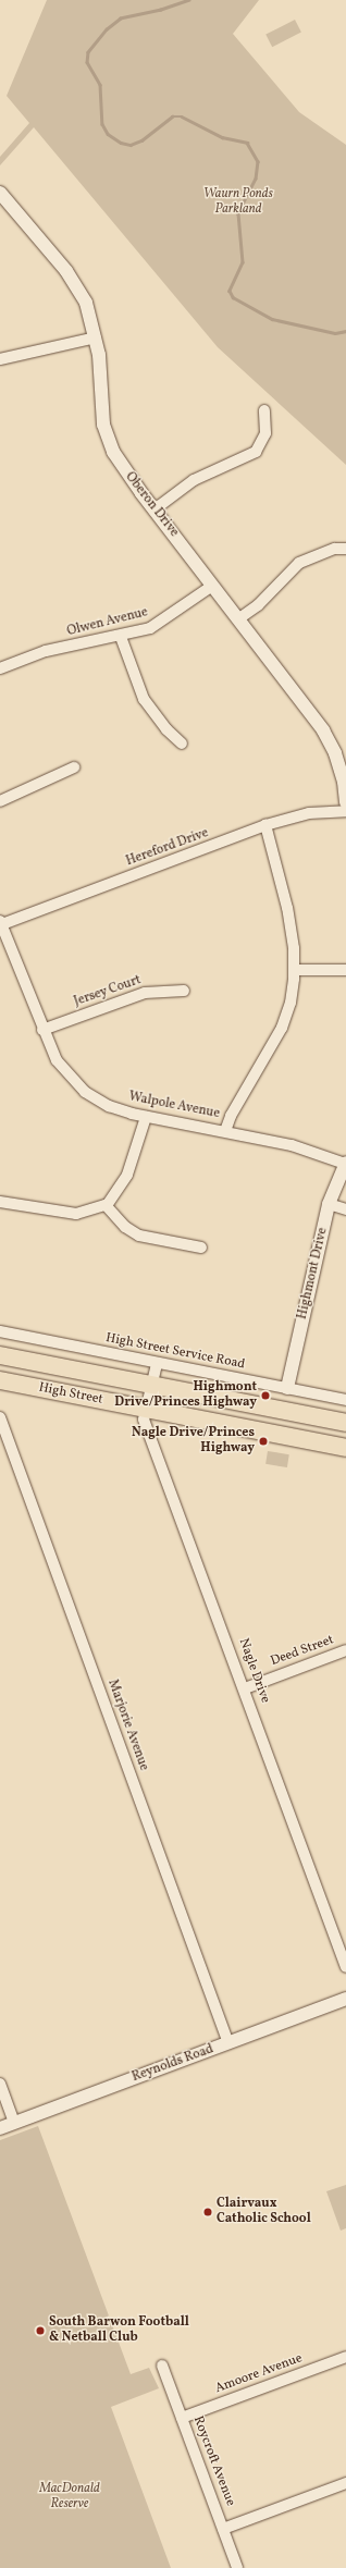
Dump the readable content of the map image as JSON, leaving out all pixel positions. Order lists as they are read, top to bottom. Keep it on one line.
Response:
{"streets":{"highway":["High Street"],"street":["Oberon Drive","Olwen Avenue","Hereford Drive","Jersey Court","Walpole Avenue","Highmont Drive","High Street Service Road","Deed Street","Nagle Drive","Marjorie Avenue","Reynolds Road","Amoore Avenue","Roycroft Avenue"]},"crossings":[["Oberon Drive","Olwen Avenue"],["Hereford Drive","Walpole Avenue"],["Jersey Court","Walpole Avenue"],["Walpole Avenue","Highmont Drive"],["Highmont Drive","High Street Service Road"],["High Street","Nagle Drive"],["Deed Street","Nagle Drive"],["Marjorie Avenue","Reynolds Road"],["Amoore Avenue","Roycroft Avenue"]],"parks":["Waurn Ponds Parkland","MacDonald Reserve"],"places":["Highmont Drive/Princes Highway","Nagle Drive/Princes Highway","Clairvaux Catholic School","South Barwon Football & Netball Club"]}
